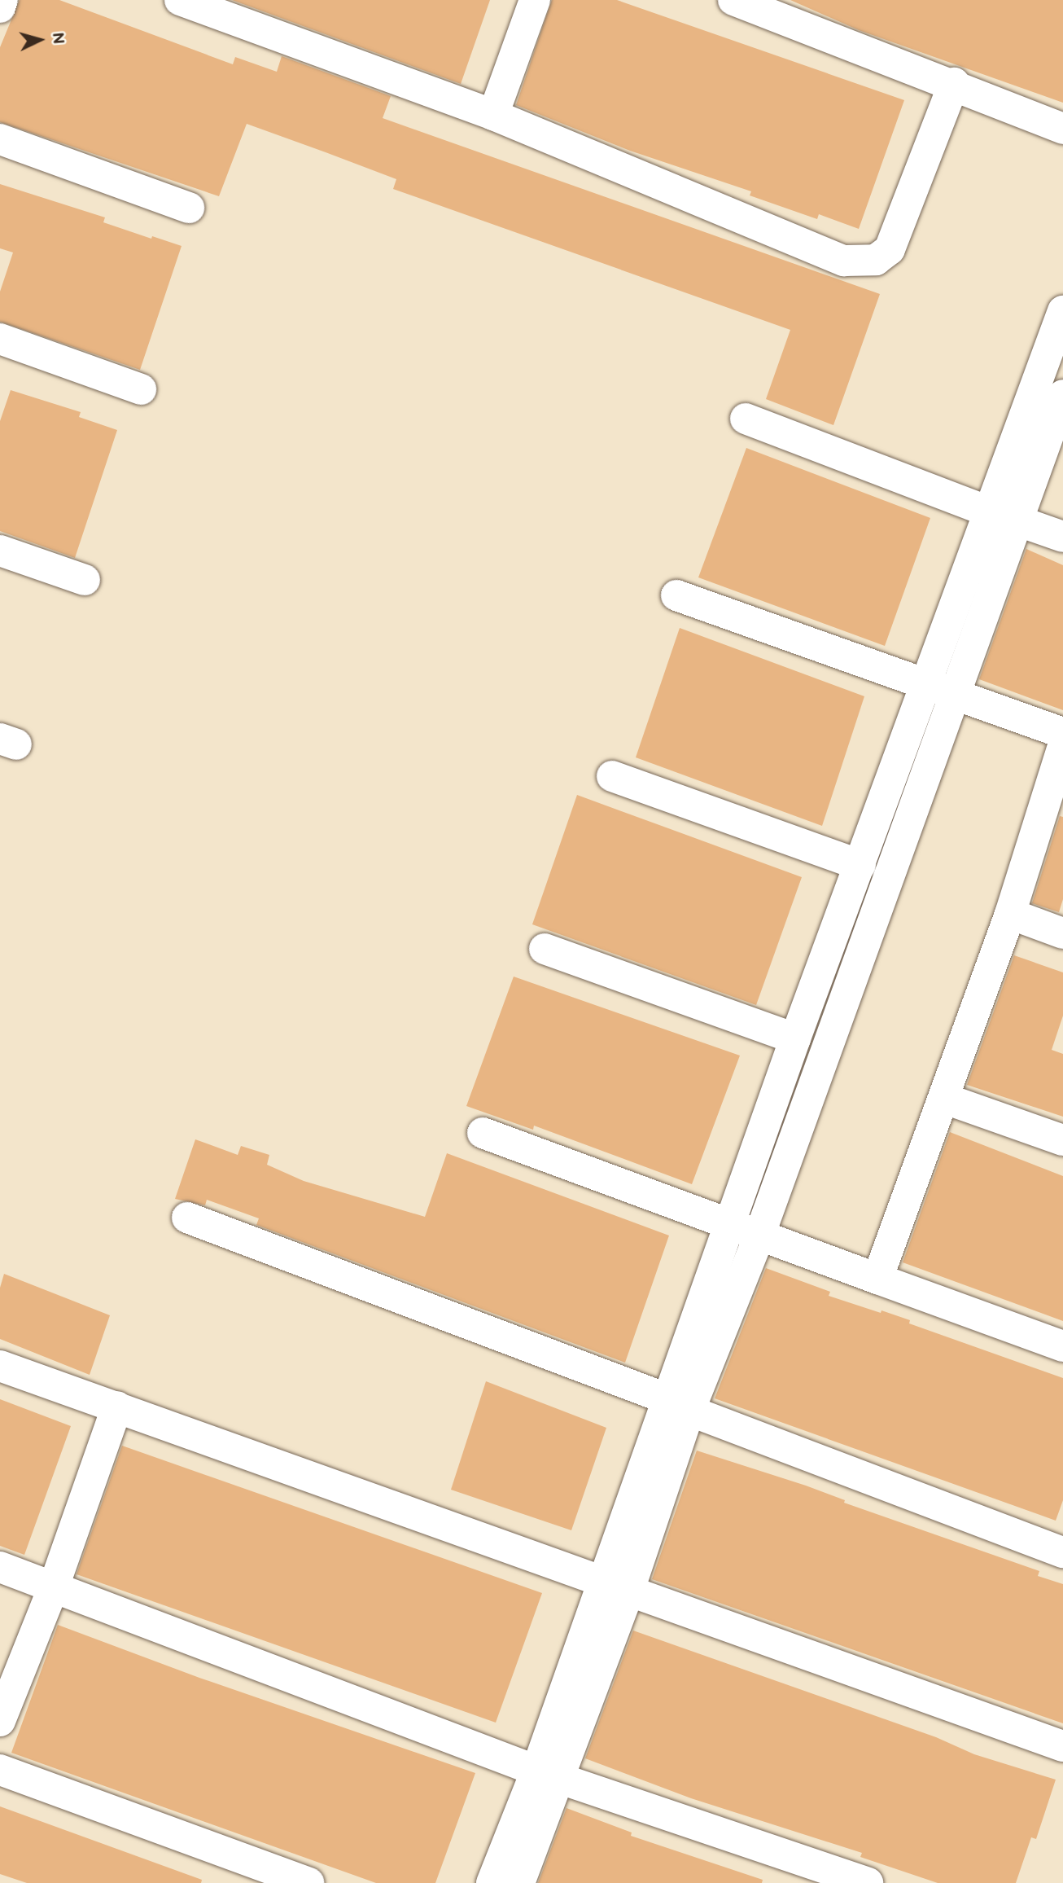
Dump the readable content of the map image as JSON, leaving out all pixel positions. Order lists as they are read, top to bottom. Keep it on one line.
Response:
{"north":"right"}
